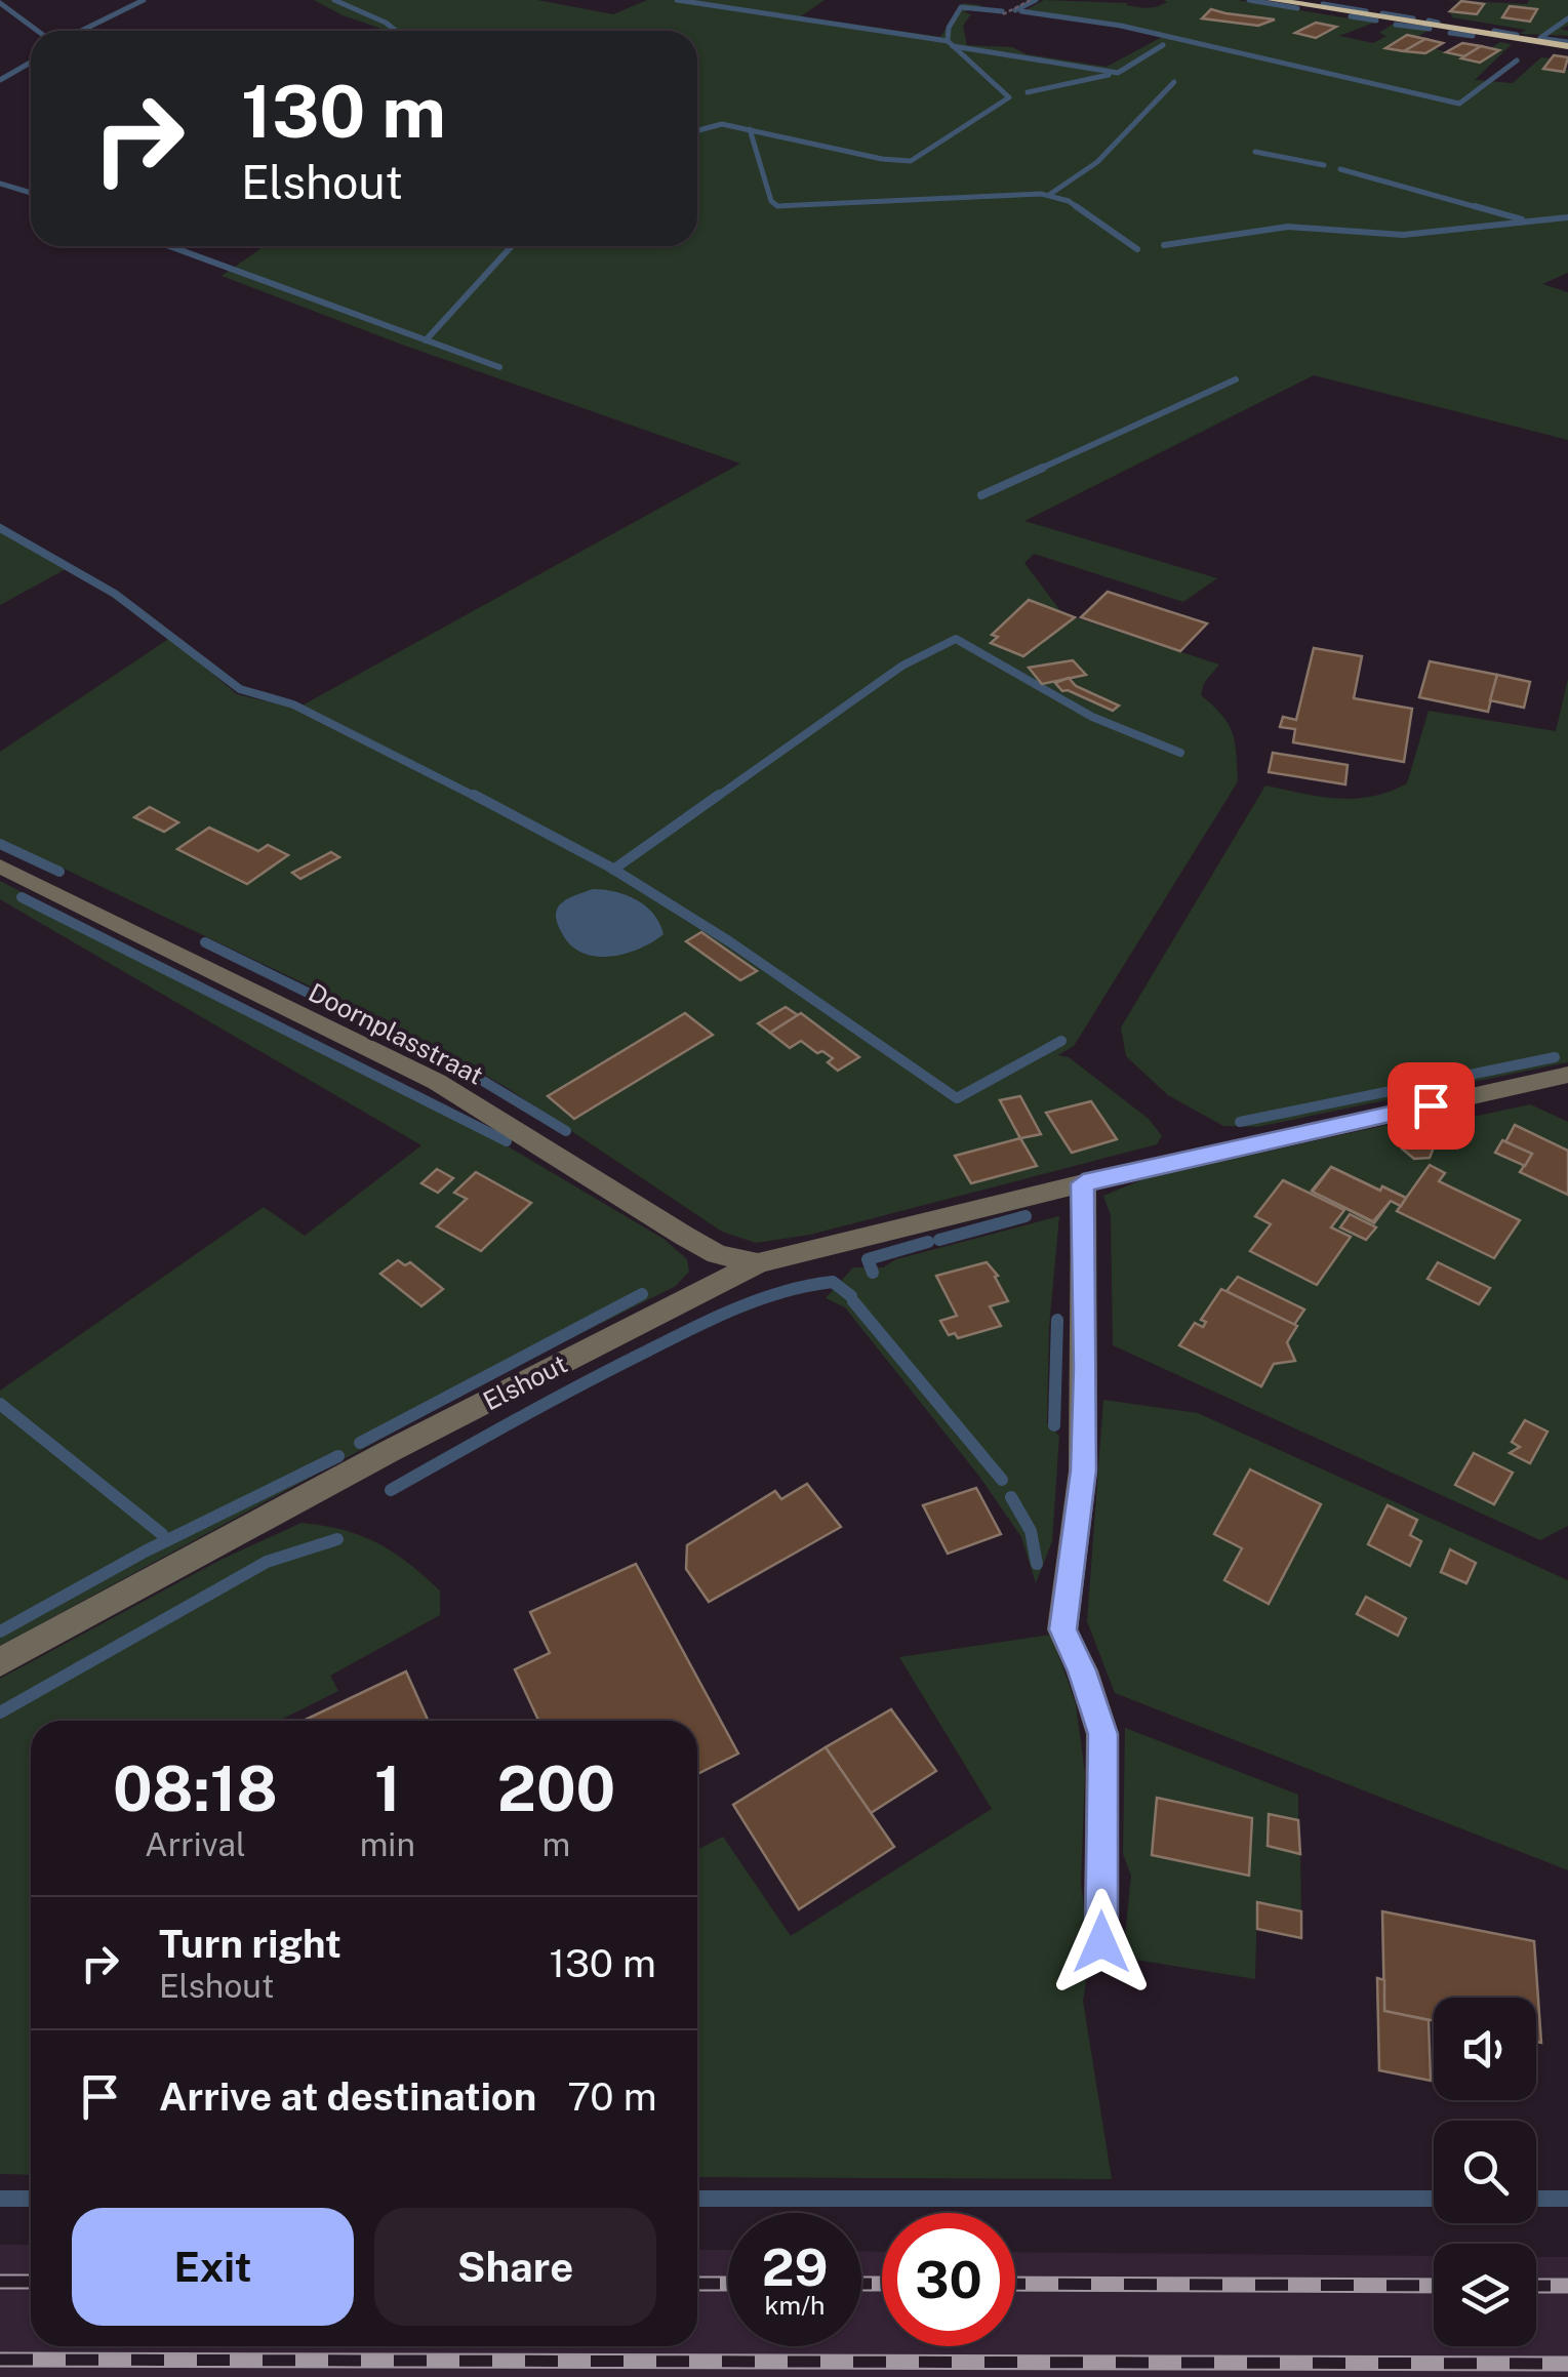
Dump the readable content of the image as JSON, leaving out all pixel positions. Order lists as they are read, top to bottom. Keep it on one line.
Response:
{"streets":{"street":["Doornplasstraat","Elshout"]},"crossings":[["Doornplasstraat","Elshout"]],"page":{"turn":["130 m","Elshout"],"eta":["08:18","Arrival","1","min","200","m"],"list":[{"name":"Turn right","note":"Elshout","value":"130 m"},{"name":"Arrive at destination","value":"70 m"}],"buttons":["Exit","Share"],"speed":"29 km/h","limit":"30"}}
